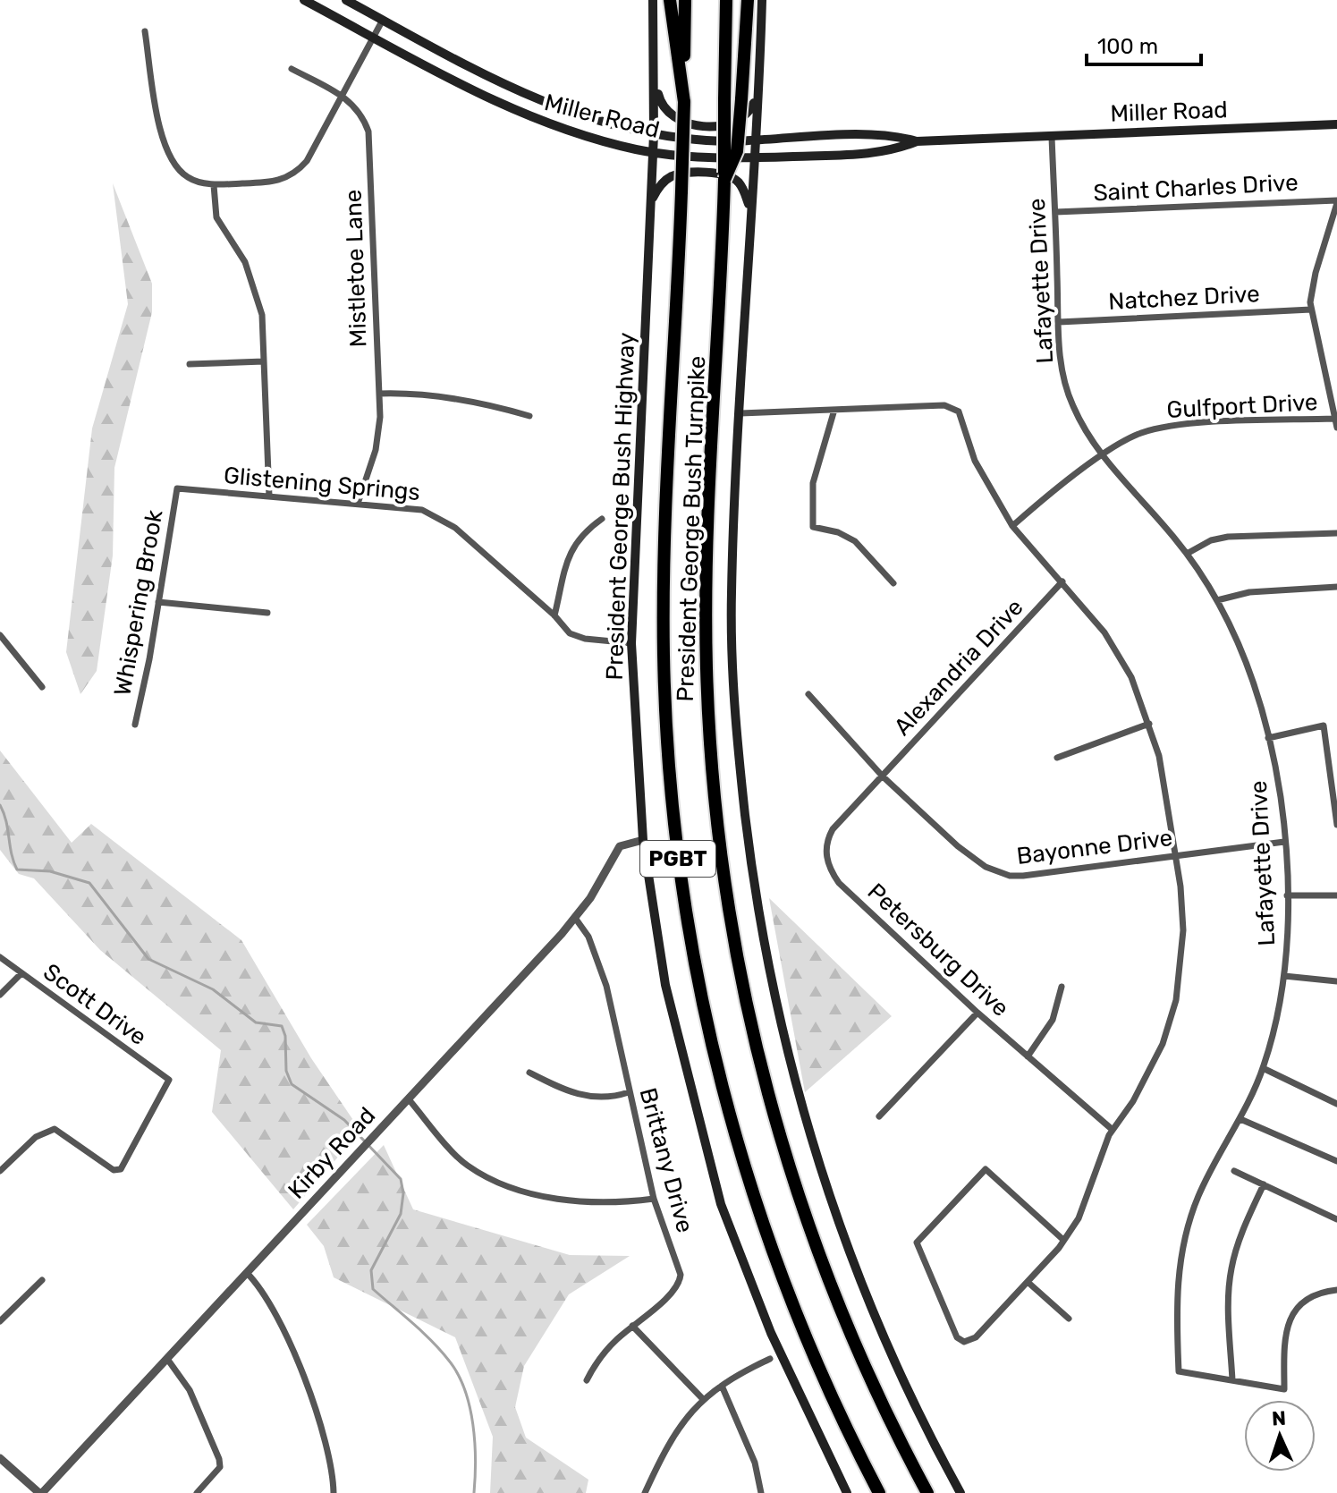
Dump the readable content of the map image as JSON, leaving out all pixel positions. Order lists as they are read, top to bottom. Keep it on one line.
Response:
{"streets":{"highway":["President George Bush Turnpike","PGBT"],"main road":["Miller Road","President George Bush Highway"],"street":["Saint Charles Drive","Mistletoe Lane","Lafayette Drive","Natchez Drive","Gulfport Drive","Glistening Springs","Whispering Brook","Alexandria Drive","Bayonne Drive","Petersburg Drive","Scott Drive","Kirby Road","Brittany Drive"]},"crossings":[["Miller Road","Lafayette Drive"],["Miller Road","President George Bush Highway"],["Saint Charles Drive","Lafayette Drive"],["Mistletoe Lane","Glistening Springs"],["Lafayette Drive","Natchez Drive"],["Lafayette Drive","Gulfport Drive"],["Lafayette Drive","Bayonne Drive"],["Glistening Springs","President George Bush Highway"],["Glistening Springs","Whispering Brook"],["President George Bush Highway","Kirby Road"],["Alexandria Drive","Bayonne Drive"],["Alexandria Drive","Petersburg Drive"],["Bayonne Drive","Petersburg Drive"],["Kirby Road","Brittany Drive"]],"scale_bar":"100 m","north":"top"}
